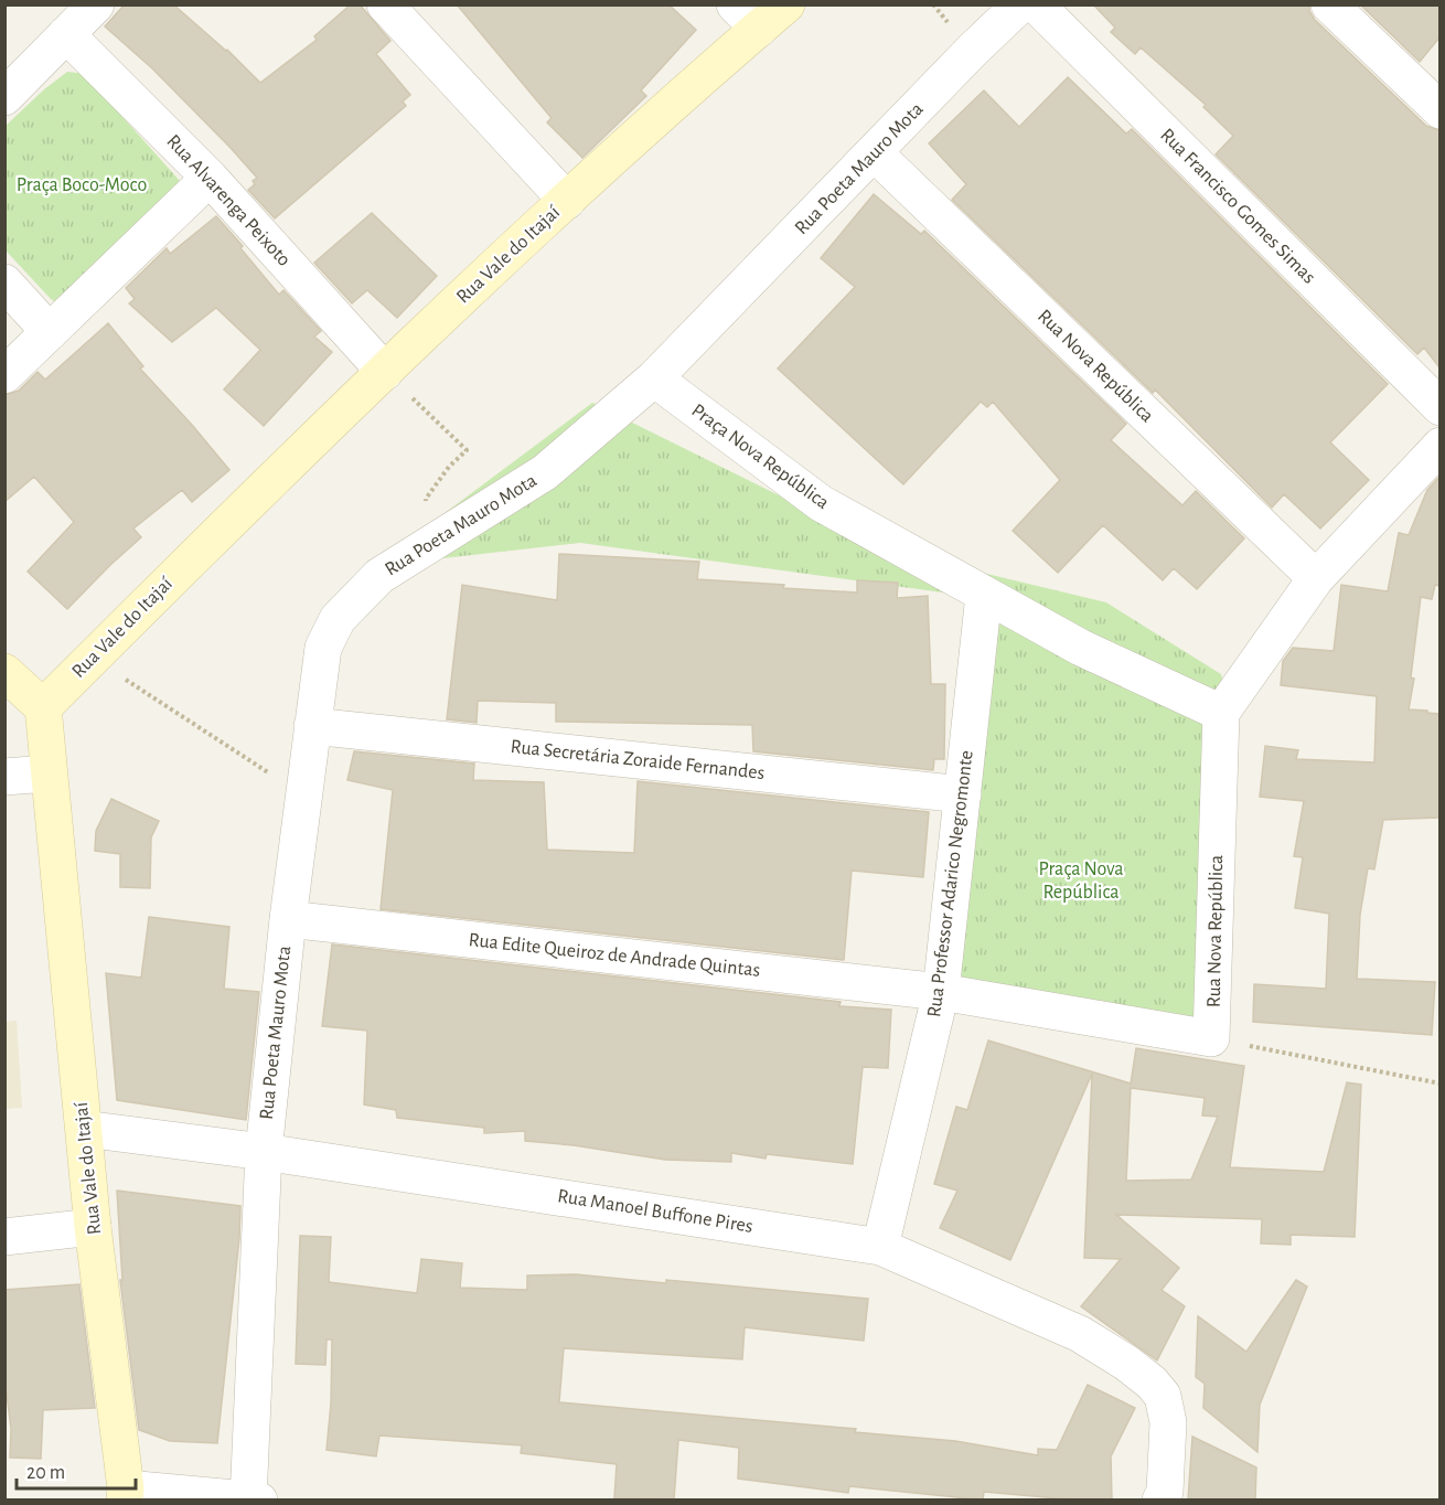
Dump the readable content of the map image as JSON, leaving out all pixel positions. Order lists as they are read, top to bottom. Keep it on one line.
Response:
{"streets":{"main road":["Rua Vale do Itajaí"],"street":["Rua Poeta Mauro Mota","Rua Alvarenga Peixoto","Rua Francisco Gomes Simas","Rua Nova República","Praça Nova República","Rua Secretária Zoraide Fernandes","Rua Professor Adarico Negromonte","Rua Edite Queiroz de Andrade Quintas","Rua Manoel Buffone Pires"]},"crossings":[["Rua Poeta Mauro Mota","Rua Nova República"],["Rua Poeta Mauro Mota","Praça Nova República"],["Rua Poeta Mauro Mota","Rua Secretária Zoraide Fernandes"],["Rua Poeta Mauro Mota","Rua Edite Queiroz de Andrade Quintas"],["Rua Poeta Mauro Mota","Rua Manoel Buffone Pires"],["Rua Alvarenga Peixoto","Rua Vale do Itajaí"],["Rua Vale do Itajaí","Rua Manoel Buffone Pires"],["Rua Nova República","Praça Nova República"],["Praça Nova República","Rua Professor Adarico Negromonte"],["Rua Secretária Zoraide Fernandes","Rua Professor Adarico Negromonte"],["Rua Professor Adarico Negromonte","Rua Edite Queiroz de Andrade Quintas"],["Rua Professor Adarico Negromonte","Rua Manoel Buffone Pires"]],"parks":["Praça Boco-Moco","Praça Nova República"],"scale_bar":"20 m"}
